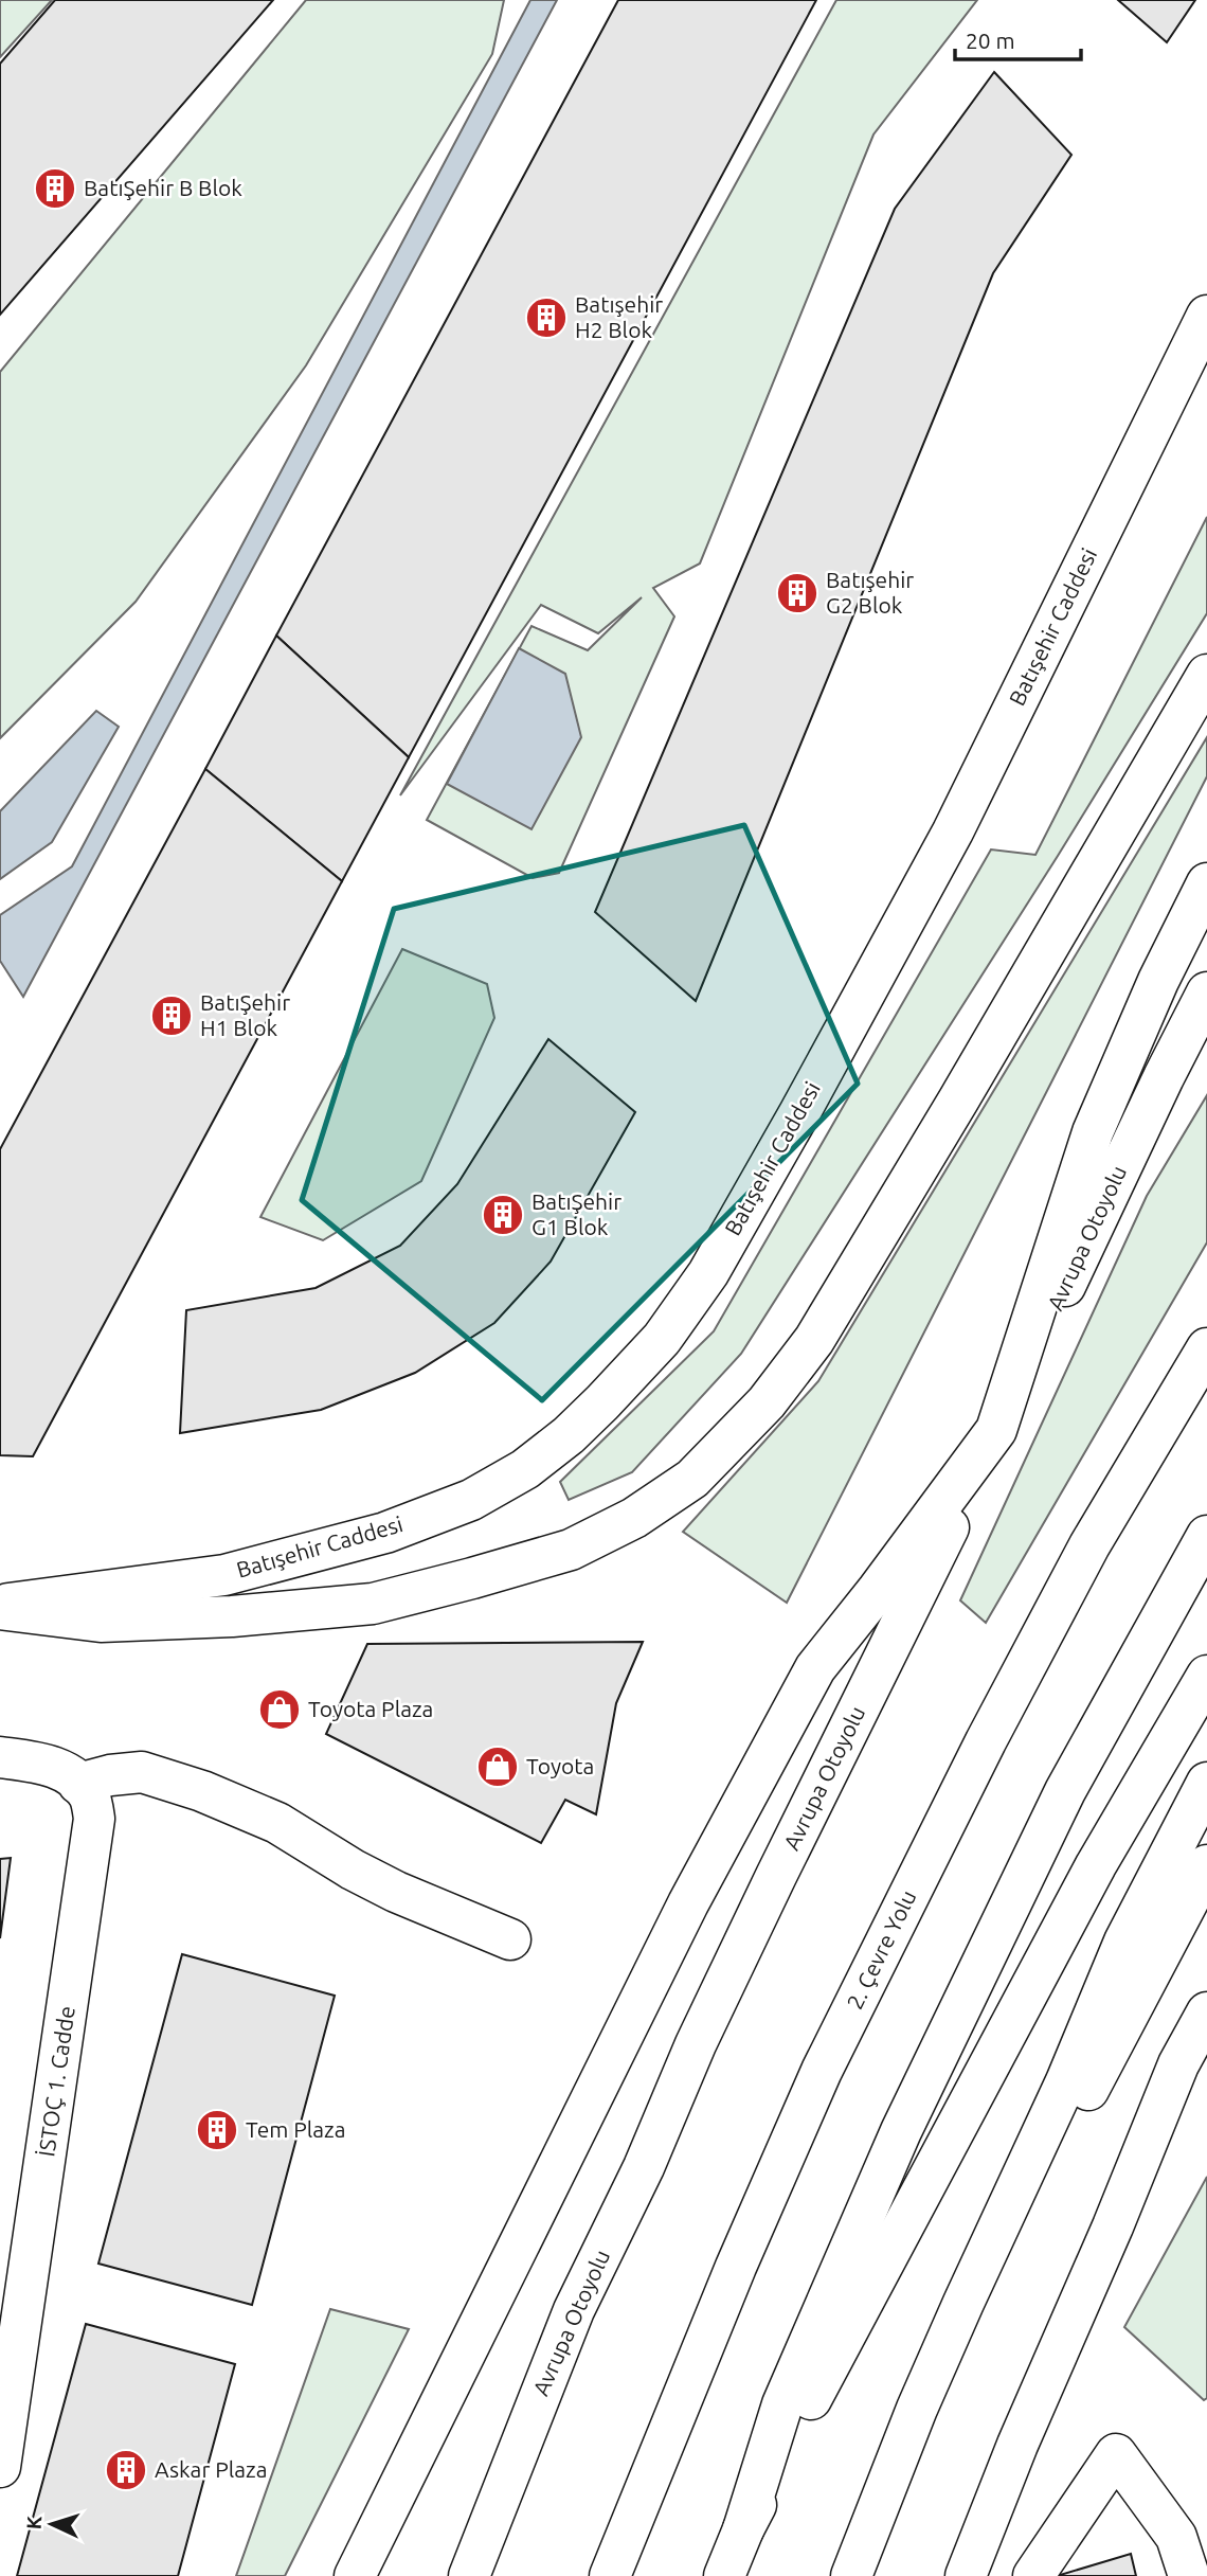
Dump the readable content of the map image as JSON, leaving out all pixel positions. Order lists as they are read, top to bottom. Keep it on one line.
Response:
{"streets":{"main road":["Batışehir Caddesi","Avrupa Otoyolu","2. Çevre Yolu","İSTOÇ 1. Cadde"]},"places":{"building":["BatıŞehir B Blok","Batışehir H2 Blok","Batışehir G2 Blok","BatıŞehir H1 Blok","BatıŞehir G1 Blok","Tem Plaza","Askar Plaza"],"shop":["Toyota Plaza","Toyota"]},"scale_bar":"20 m","north":"left"}
